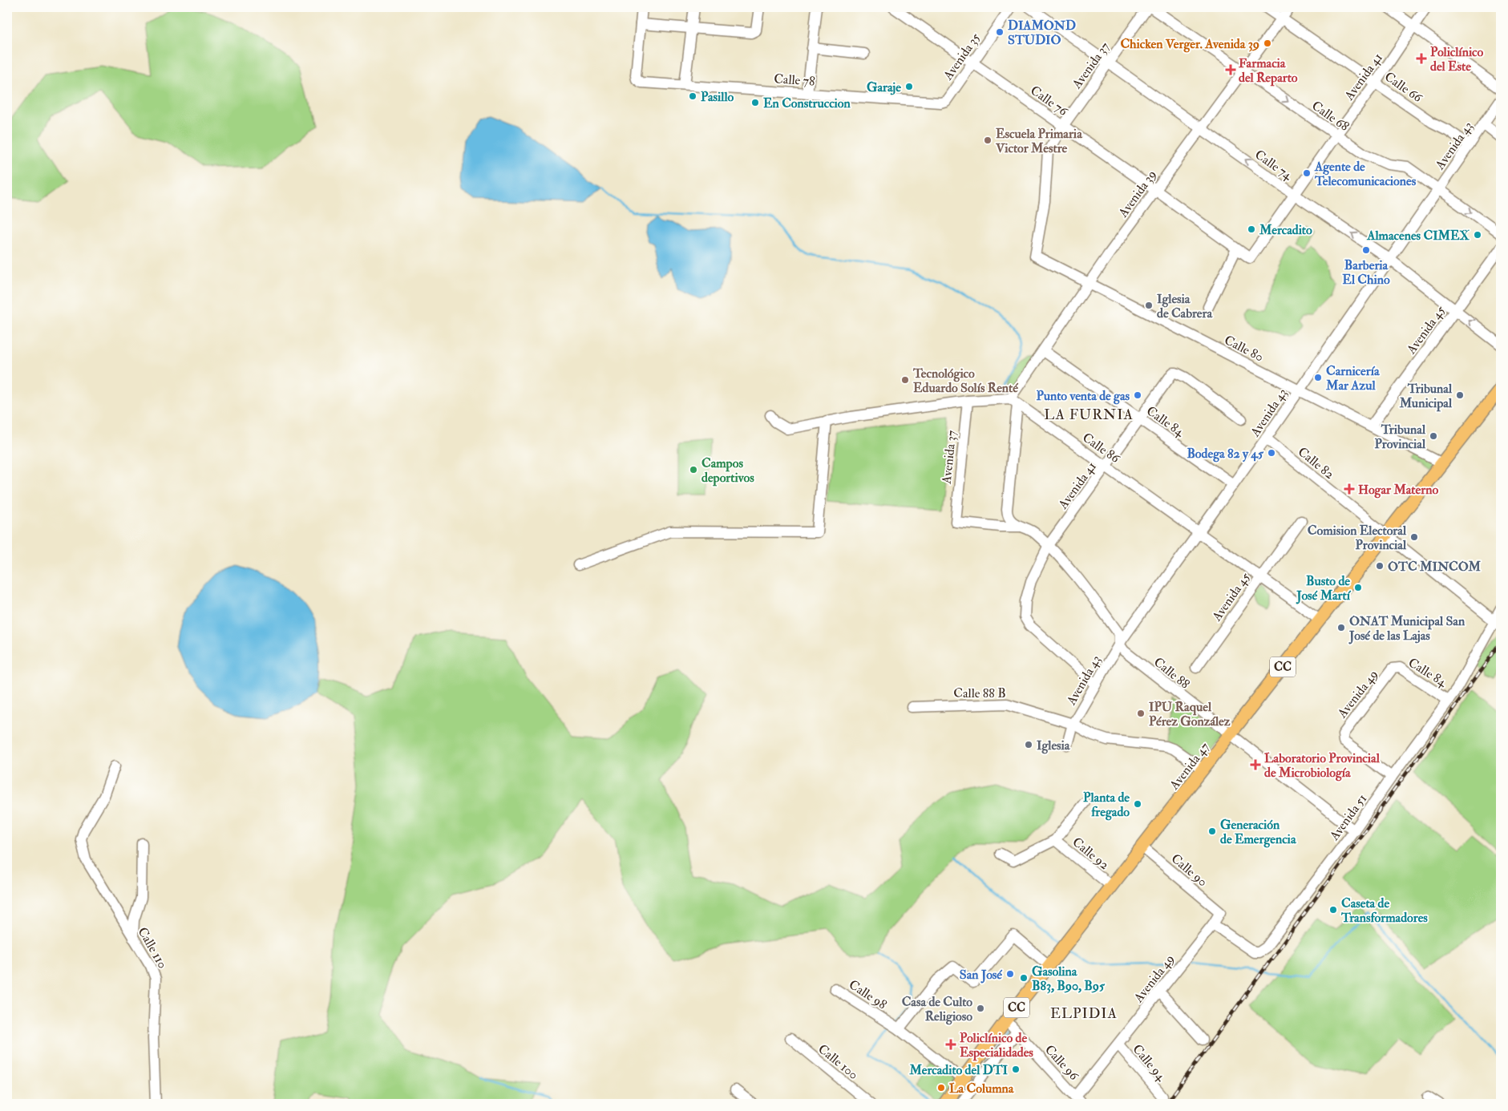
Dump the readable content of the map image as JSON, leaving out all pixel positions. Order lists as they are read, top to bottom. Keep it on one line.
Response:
{"streets":{"main road":["CC","Avenida 47"],"street":["Avenida 35","Avenida 37","Avenida 41","Calle 78","Calle 66","Calle 76","Calle 68","Avenida 43","Calle 74","Avenida 39","Avenida 45","Calle 80","Calle 84","Calle 86","Calle 82","Calle 88","Calle 88 B","Avenida 49","Avenida 51","Calle 92","Calle 90","Calle 110","Calle 98","Calle 100","Calle 96","Calle 94"]},"crossings":[["Avenida 35","Calle 78"],["Avenida 35","Calle 76"],["Avenida 37","Calle 76"],["Avenida 37","Calle 68"],["Avenida 37","Calle 74"],["Avenida 37","Calle 80"],["Avenida 37","Calle 88"],["Avenida 41","Calle 66"],["Avenida 41","Calle 76"],["Avenida 41","Calle 68"],["Avenida 41","Avenida 43"],["Avenida 41","Calle 74"],["Avenida 41","Calle 84"],["Avenida 41","Calle 86"],["Avenida 41","Calle 88"],["Calle 66","Avenida 43"],["Calle 66","Avenida 39"],["Calle 76","Avenida 39"],["Calle 68","Avenida 43"],["Calle 68","Avenida 39"],["Avenida 43","Calle 74"],["Avenida 43","Calle 80"],["Avenida 43","Calle 84"],["Avenida 43","Calle 86"],["Avenida 43","Calle 82"],["Avenida 43","Calle 88"],["Avenida 43","Calle 88 B"],["Calle 74","Avenida 39"],["Calle 74","Avenida 45"],["Avenida 39","Calle 80"],["Avenida 39","Calle 84"],["Avenida 39","Calle 86"],["Avenida 39","Calle 88"],["Avenida 45","Calle 80"],["Avenida 45","Calle 86"],["Calle 80","Avenida 47"],["Calle 84","Avenida 49"],["Calle 84","Avenida 51"],["Calle 86","Avenida 47"],["Calle 82","Avenida 47"],["Calle 82","Avenida 51"],["Calle 88","Avenida 47"],["Calle 88","Avenida 51"],["Calle 88 B","Avenida 47"],["Avenida 49","Avenida 51"],["Avenida 49","Calle 90"],["Avenida 49","Calle 96"],["Avenida 49","Calle 94"],["Avenida 47","Calle 92"],["Avenida 47","Calle 90"],["Avenida 47","Calle 98"],["Avenida 47","Calle 96"]],"one_way":["Calle 68","Calle 74"],"districts":["LA FURNIA","ELPIDIA"],"places":{"other":["DIAMOND STUDIO","Chicken Verger. Avenida 39","Garaje","Pasillo","En Construccion","Escuela Primaria Victor Mestre","Agente de Telecomunicaciones","Mercadito","Almacenes CIMEX","Barberia El Chino","Iglesia de Cabrera","Carnicería Mar Azul","Tecnológico Eduardo Solís Renté","Punto venta de gas","Tribunal Municipal","Tribunal Provincial","Bodega 82 y 45","Campos deportivos","Comision Electoral Provincial","OTC MINCOM","Busto de José Martí","ONAT Municipal San José de las Lajas","IPU Raquel Pérez González","Iglesia","Planta de fregado","Generación de Emergencia","Caseta de Transformadores","San José","Gasolina B83, B90, B95","Casa de Culto Religioso","Mercadito del DTI","La Columna"],"health":["Policlínico del Este","Farmacia del Reparto","Hogar Materno","Laboratorio Provincial de Microbiología","Policlínico de Especialidades"]}}
